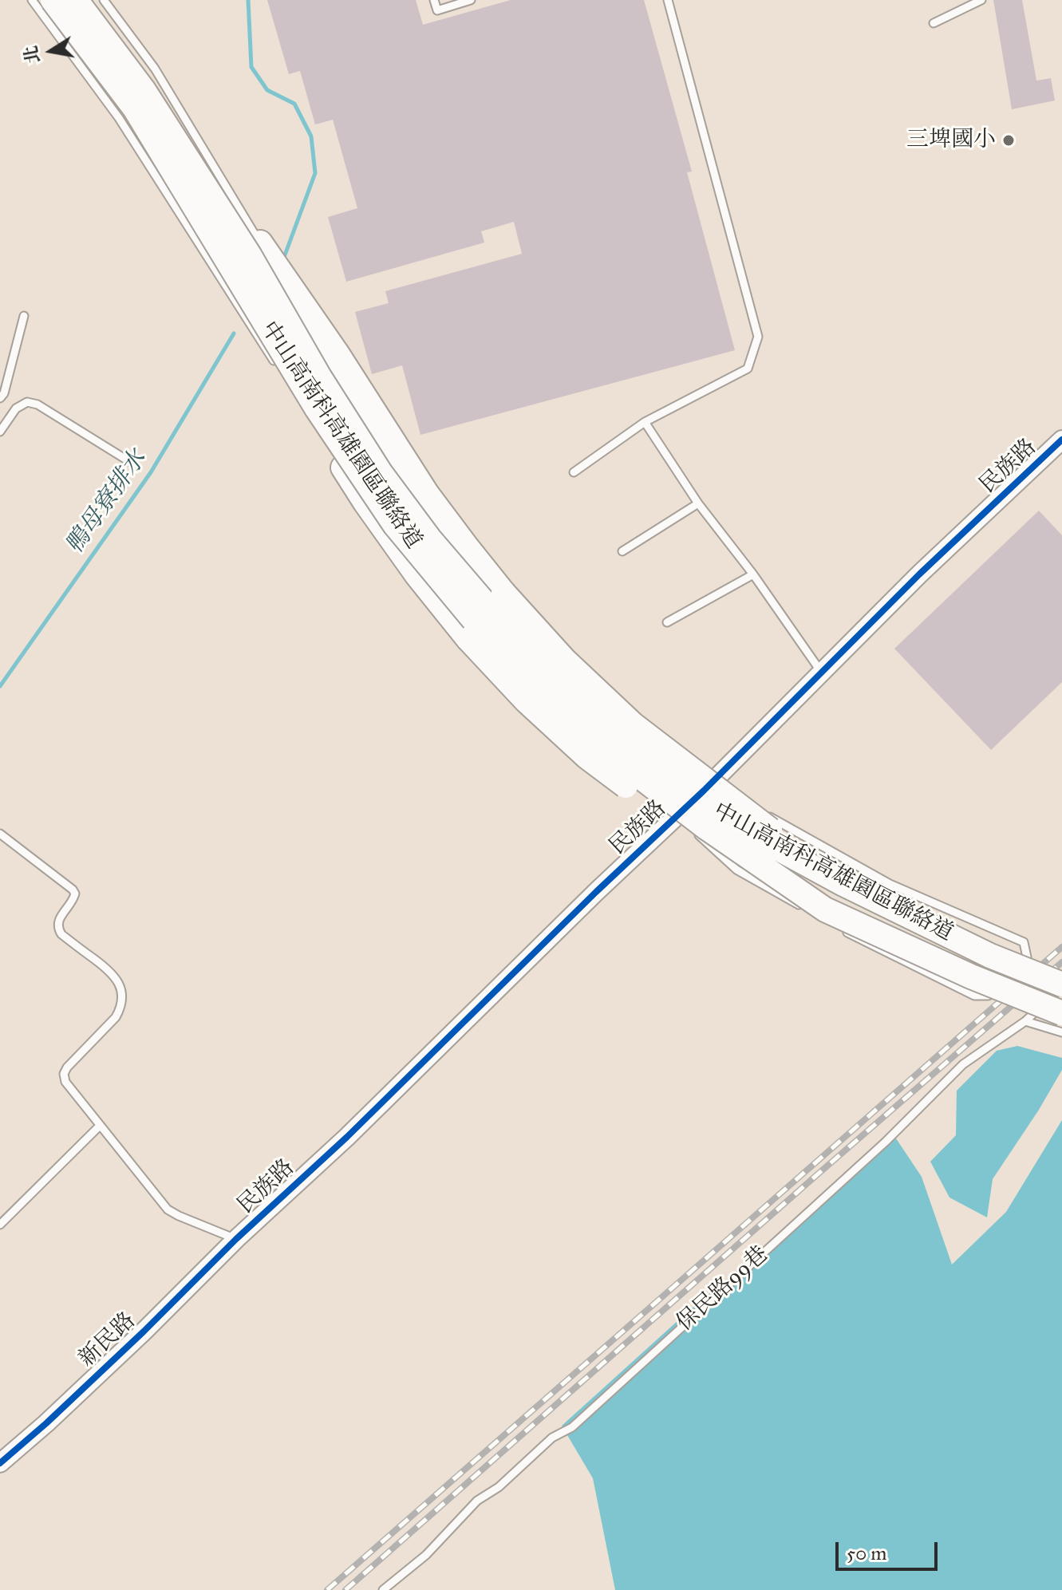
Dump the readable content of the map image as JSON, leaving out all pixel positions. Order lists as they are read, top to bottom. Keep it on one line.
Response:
{"streets":{"highway":["中山高南科高雄園區聯絡道"],"street":["民族路","新民路"],"lane":["保民路99巷"]},"crossings":[["中山高南科高雄園區聯絡道","保民路99巷"],["民族路","新民路"]],"water":["鴨母寮排水"],"places":["三埤國小"],"scale_bar":"50 m","north":"left"}
